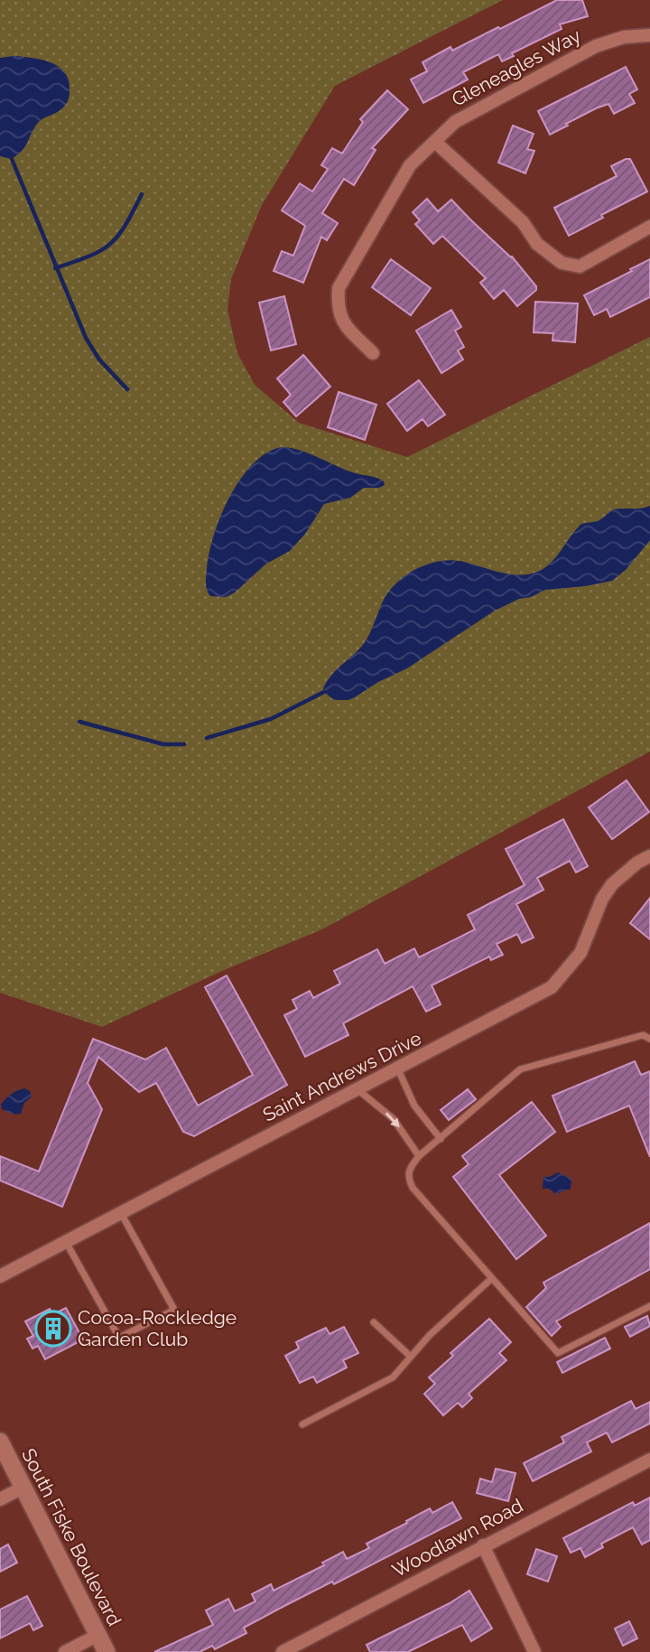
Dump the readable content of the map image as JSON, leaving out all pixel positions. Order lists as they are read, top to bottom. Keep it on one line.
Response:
{"streets":{"main road":["South Fiske Boulevard"],"street":["Gleneagles Way","Saint Andrews Drive","Woodlawn Road"]},"places":{"building":["Cocoa-Rockledge Garden Club"]}}
